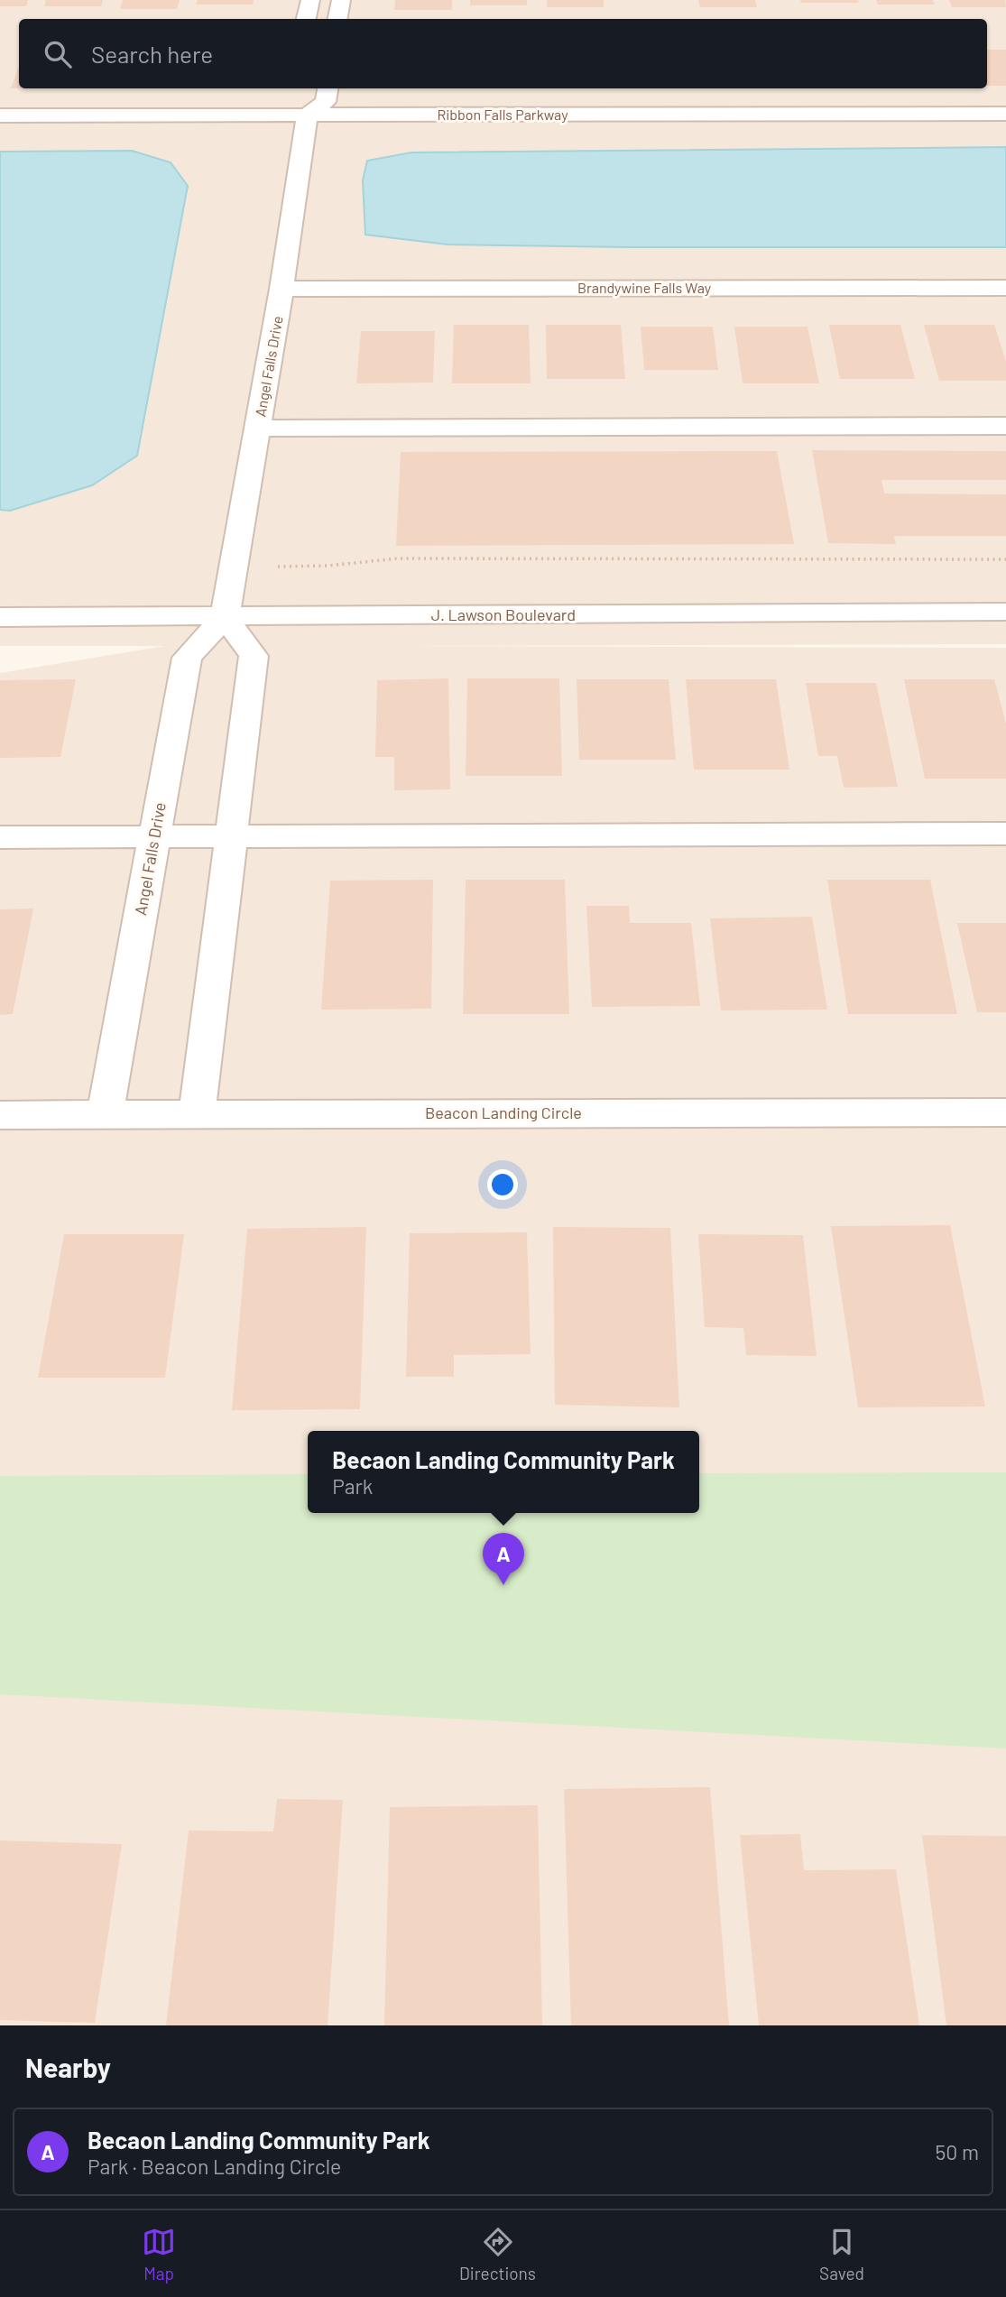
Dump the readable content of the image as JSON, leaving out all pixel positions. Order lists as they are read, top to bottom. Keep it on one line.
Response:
{"streets":{"street":["Ribbon Falls Parkway","Brandywine Falls Way","Angel Falls Drive","J. Lawson Boulevard","Beacon Landing Circle"]},"crossings":[["Ribbon Falls Parkway","Angel Falls Drive"],["Brandywine Falls Way","Angel Falls Drive"],["Angel Falls Drive","J. Lawson Boulevard"],["Angel Falls Drive","Beacon Landing Circle"]],"page":{"search":"Search here","popup":["Becaon Landing Community Park","Park"],"pins":"A","heading":"Nearby","list":[{"mark":"A","name":"Becaon Landing Community Park","note":"Park · Beacon Landing Circle","value":"50 m"}],"nav":["Map","Directions","Saved"]}}
